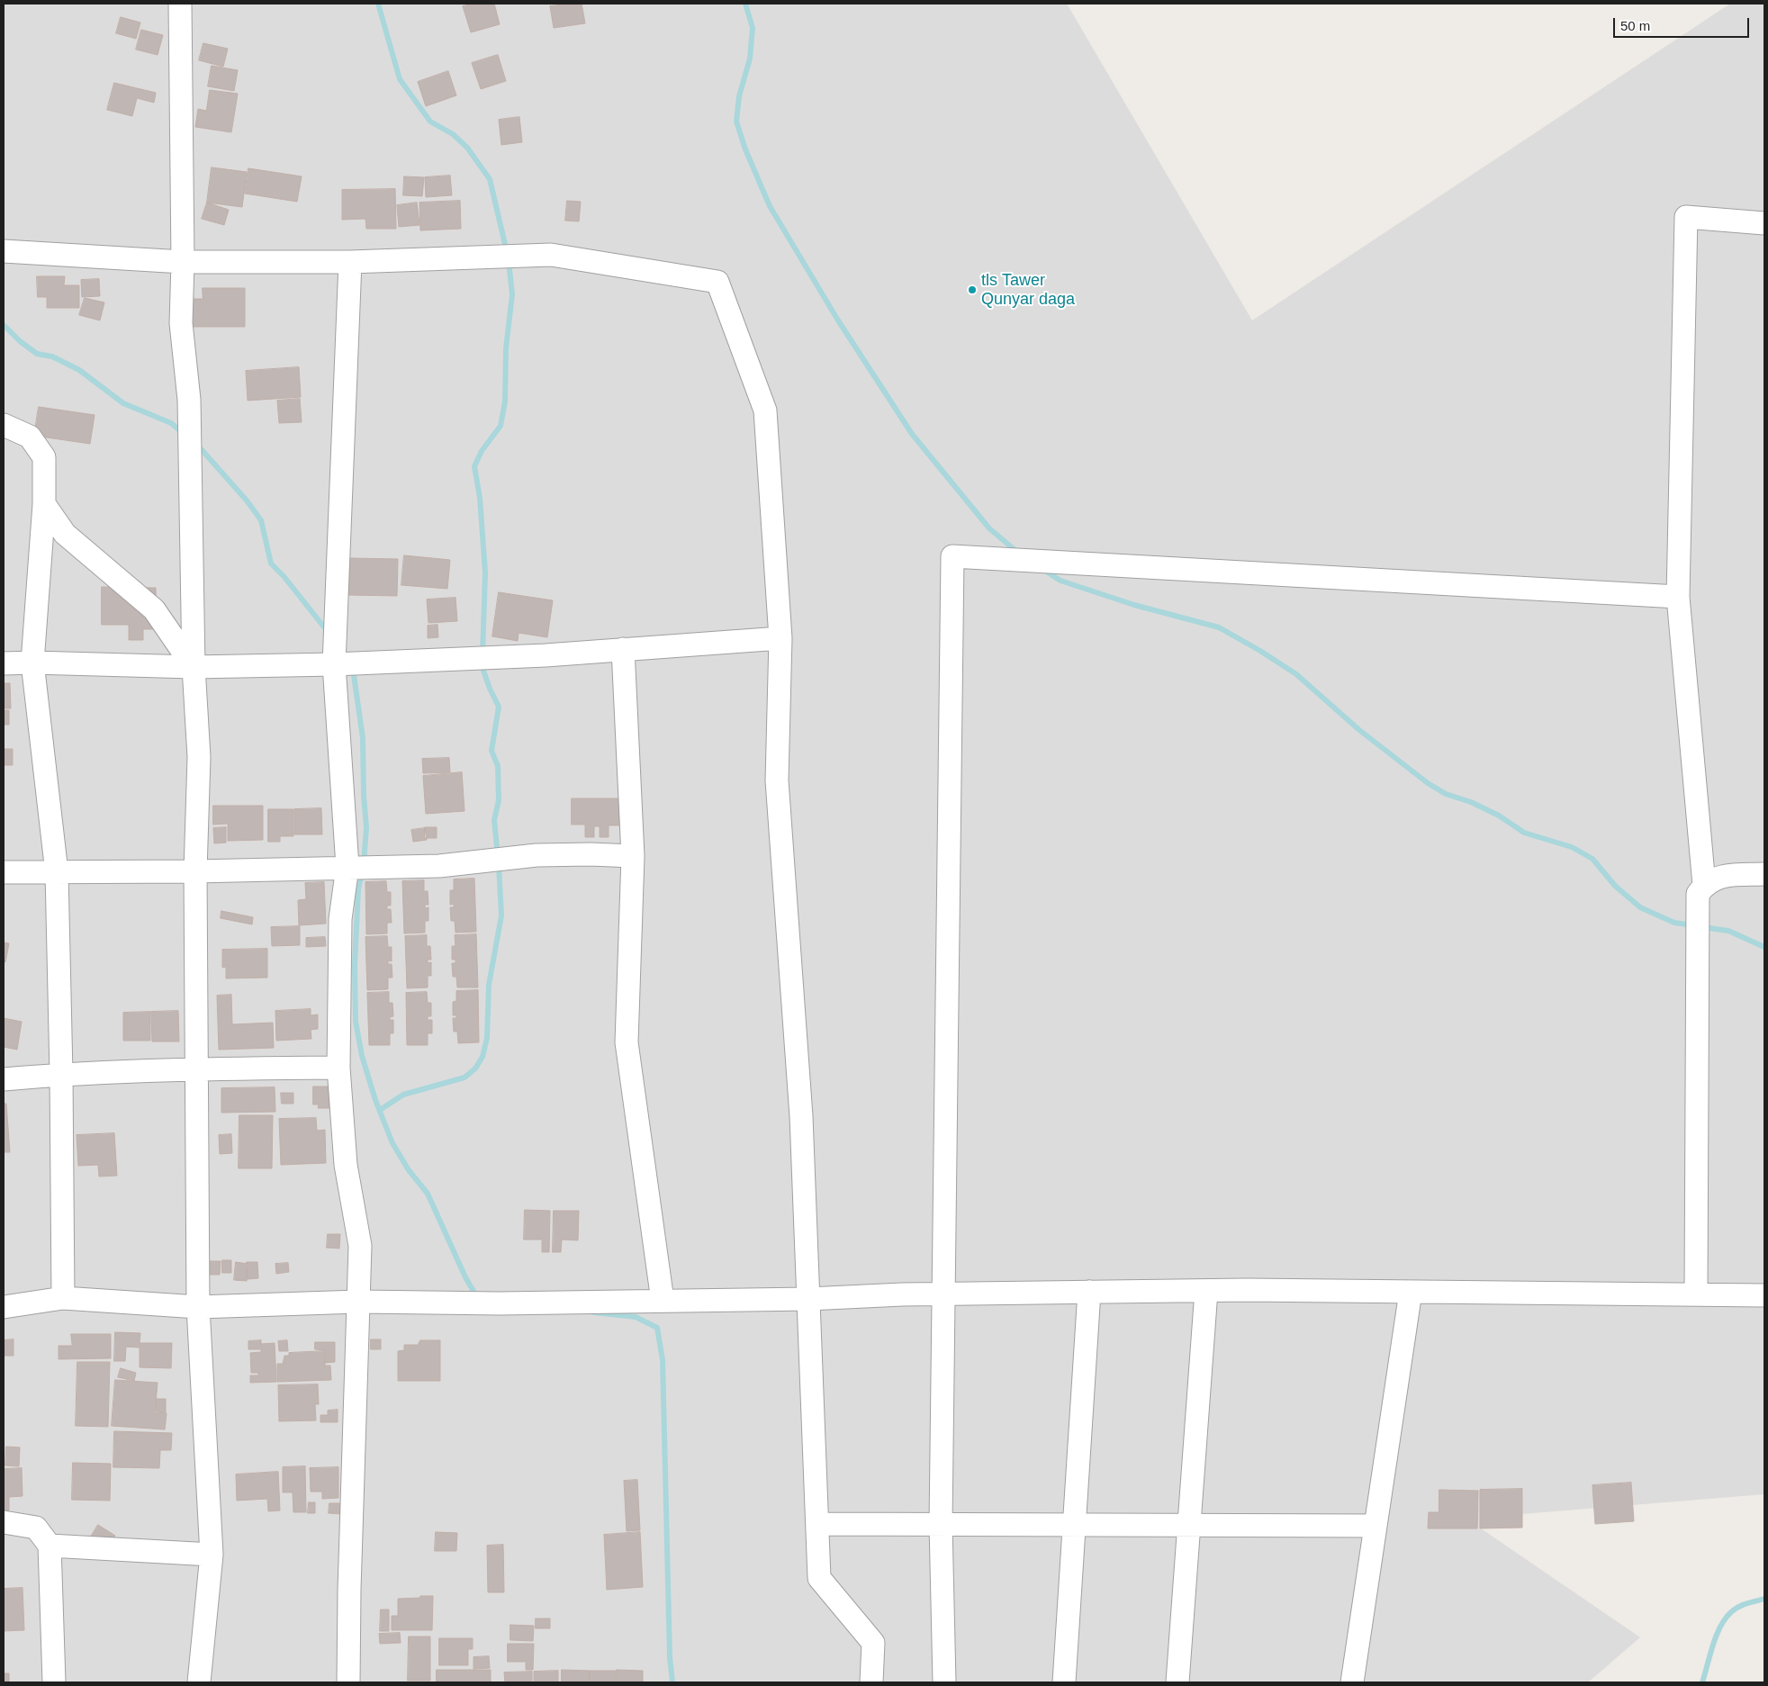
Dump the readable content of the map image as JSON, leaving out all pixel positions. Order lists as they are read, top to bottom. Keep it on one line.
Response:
{"places":["tls Tawer Qunyar daga"],"scale_bar":"50 m"}
